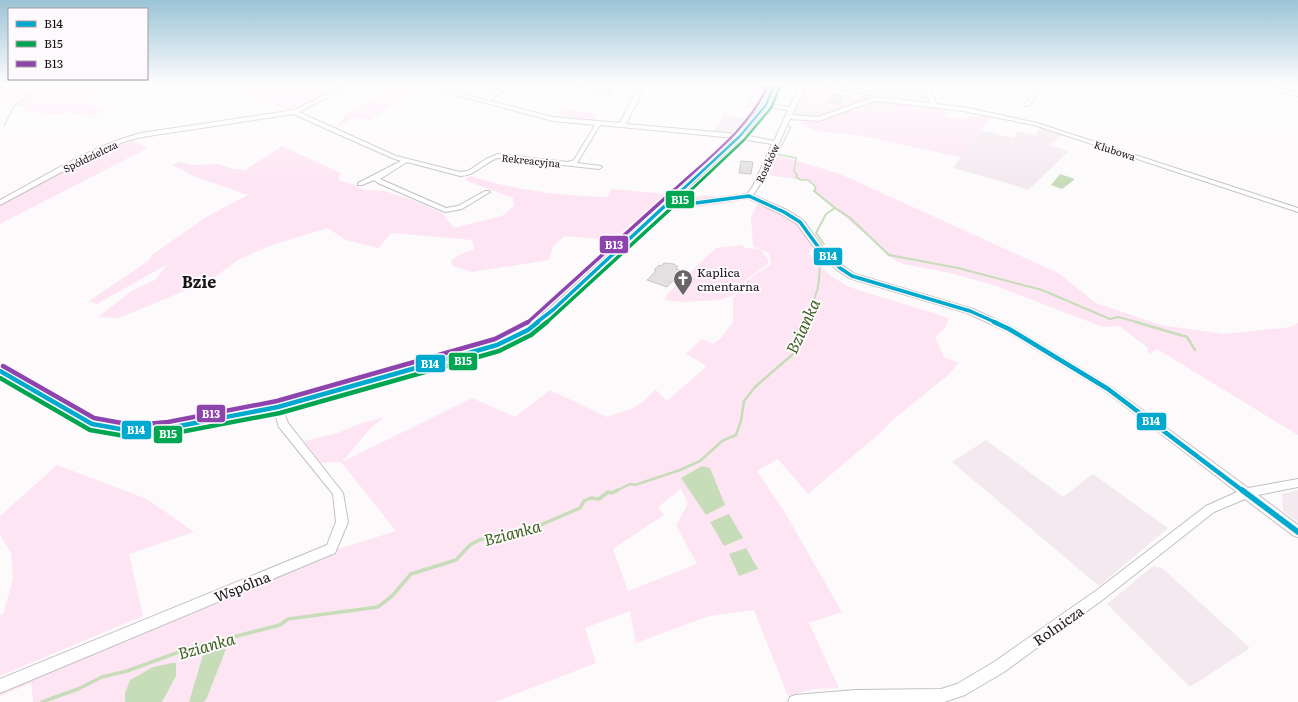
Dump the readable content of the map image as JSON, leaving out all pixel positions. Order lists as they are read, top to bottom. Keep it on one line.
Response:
{"streets":{"street":["Klubowa","Spółdzielcza","Rekreacyjna","Rostków","Wspólna","Rolnicza"]},"districts":["Bzie"],"water":["Bzianka"],"places":{"church":["Kaplica cmentarna"]},"lines":["transit line B14","transit line B15","transit line B13"],"legend":["B14","B15","B13"]}
